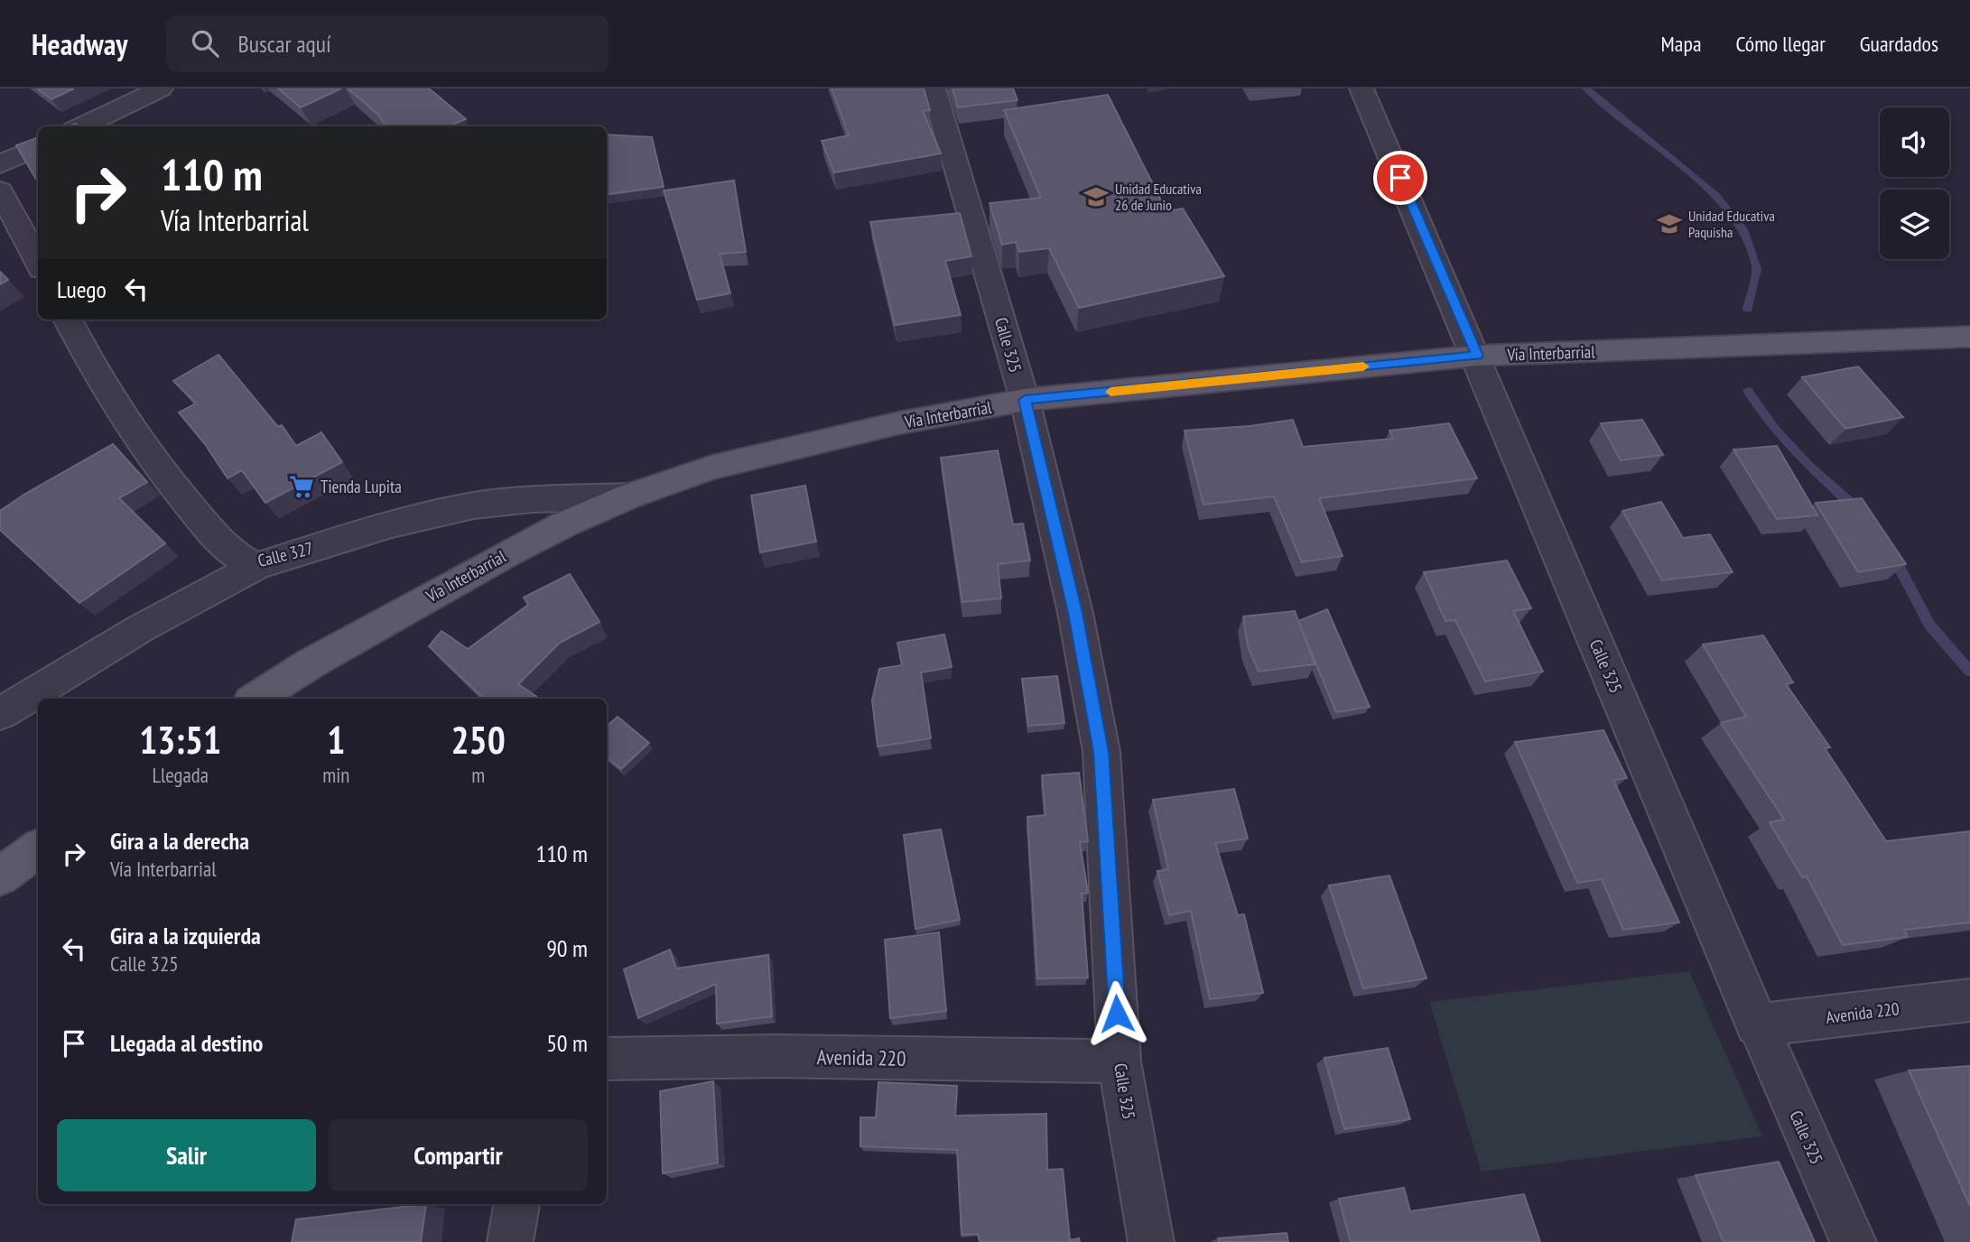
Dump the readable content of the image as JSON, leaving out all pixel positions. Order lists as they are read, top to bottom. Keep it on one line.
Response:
{"streets":{"main road":["Vía Interbarrial"],"street":["Calle 325","Calle 327","Avenida 220"]},"crossings":[["Calle 325","Vía Interbarrial"],["Calle 325","Avenida 220"],["Vía Interbarrial","Calle 327"]],"places":{"school or university":["Unidad Educativa 26 de Junio","Unidad Educativa Paquisha"],"supermarket":["Tienda Lupita"]},"page":{"header":"Headway","search":"Buscar aquí","nav":["Mapa","Cómo llegar","Guardados"],"turn":["110 m","Vía Interbarrial"],"then":"Luego","eta":["13:51","Llegada","1","min","250","m"],"list":[{"name":"Gira a la derecha","note":"Vía Interbarrial","value":"110 m"},{"name":"Gira a la izquierda","note":"Calle 325","value":"90 m"},{"name":"Llegada al destino","value":"50 m"}],"buttons":["Salir","Compartir"]}}
